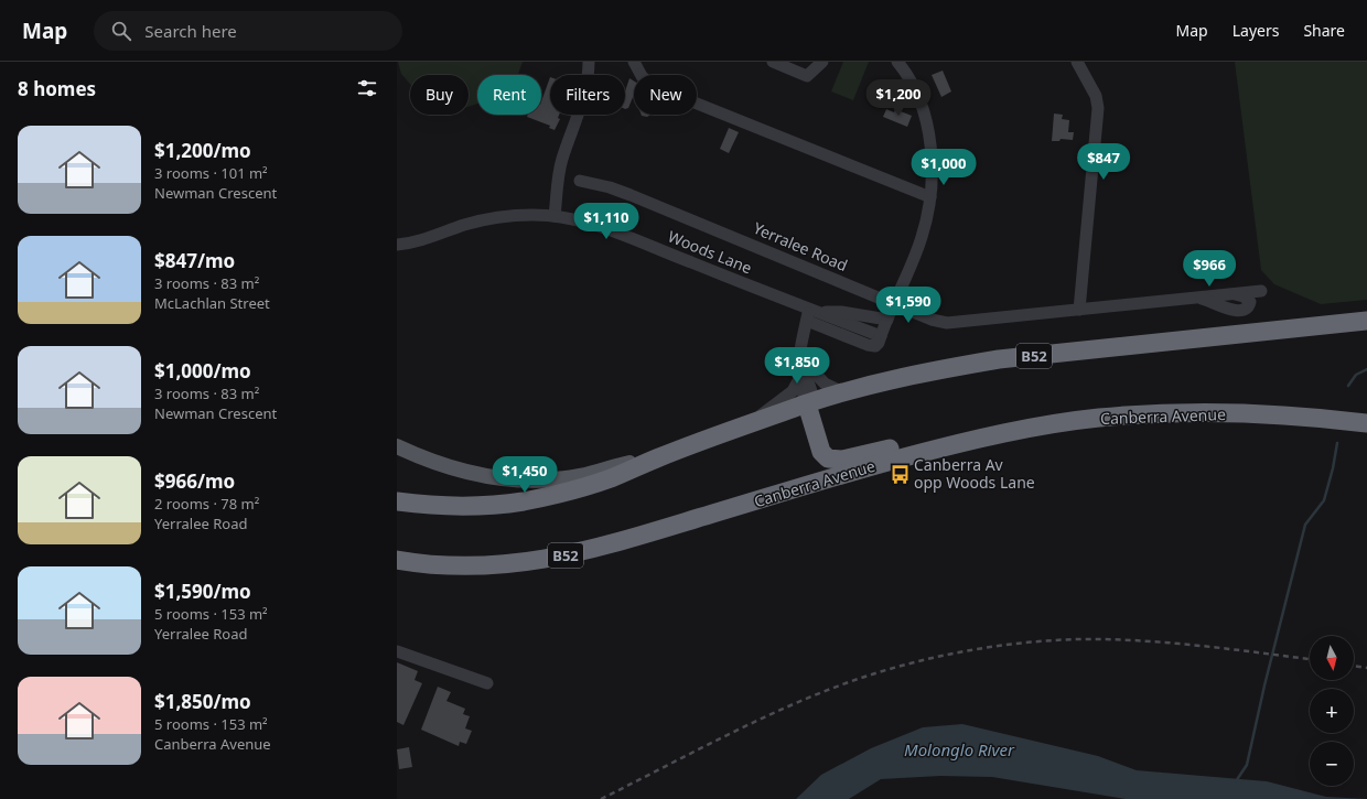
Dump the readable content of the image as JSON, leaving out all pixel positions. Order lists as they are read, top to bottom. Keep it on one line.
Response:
{"streets":{"highway":["B52","Canberra Avenue"],"street":["Yerralee Road","Woods Lane"]},"water":["Molonglo River"],"places":{"bus stop":["Canberra Av opp Woods Lane"]},"north":"bottom","page":{"header":"Map","search":"Search here","nav":["Map","Layers","Share"],"heading":"8 homes","chip":["Buy","Rent","Filters","New"],"price":["$1,200","$847","$1,000","$1,110","$966","$1,590","$1,850","$1,450"],"list":[{"name":"$1,200/mo","note":"3 rooms · 101 m² · Newman Crescent"},{"name":"$847/mo","note":"3 rooms · 83 m² · McLachlan Street"},{"name":"$1,000/mo","note":"3 rooms · 83 m² · Newman Crescent"},{"name":"$966/mo","note":"2 rooms · 78 m² · Yerralee Road"},{"name":"$1,590/mo","note":"5 rooms · 153 m² · Yerralee Road"},{"name":"$1,850/mo","note":"5 rooms · 153 m² · Canberra Avenue"}],"map_buttons":["+","−"]}}
